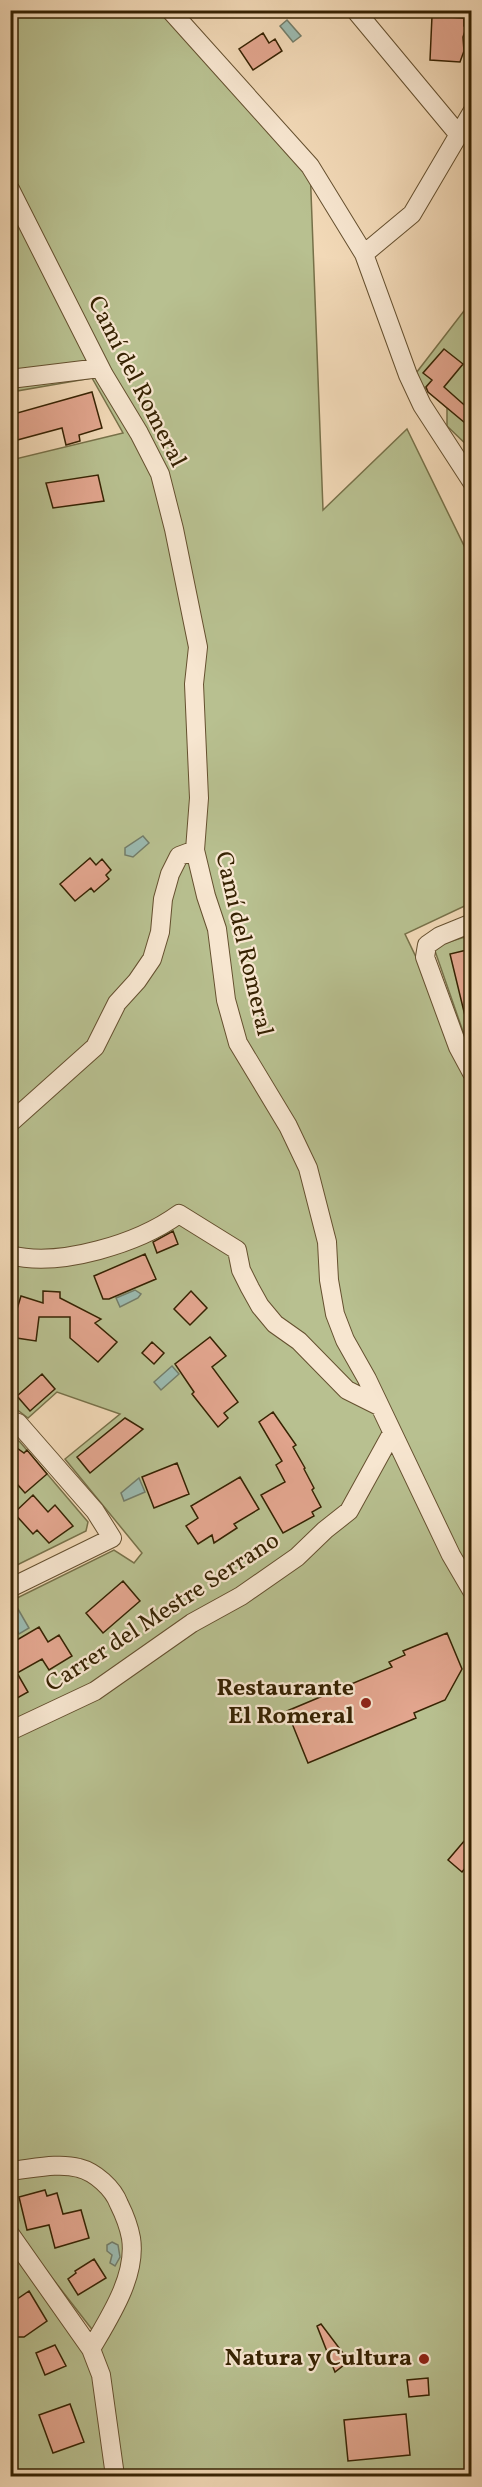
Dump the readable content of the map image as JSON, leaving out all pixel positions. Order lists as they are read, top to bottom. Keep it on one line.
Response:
{"streets":{"street":["Camí del Romeral","Carrer del Mestre Serrano"]},"crossings":[["Camí del Romeral","Carrer del Mestre Serrano"]],"places":["Restaurante El Romeral","Natura y Cultura"]}
